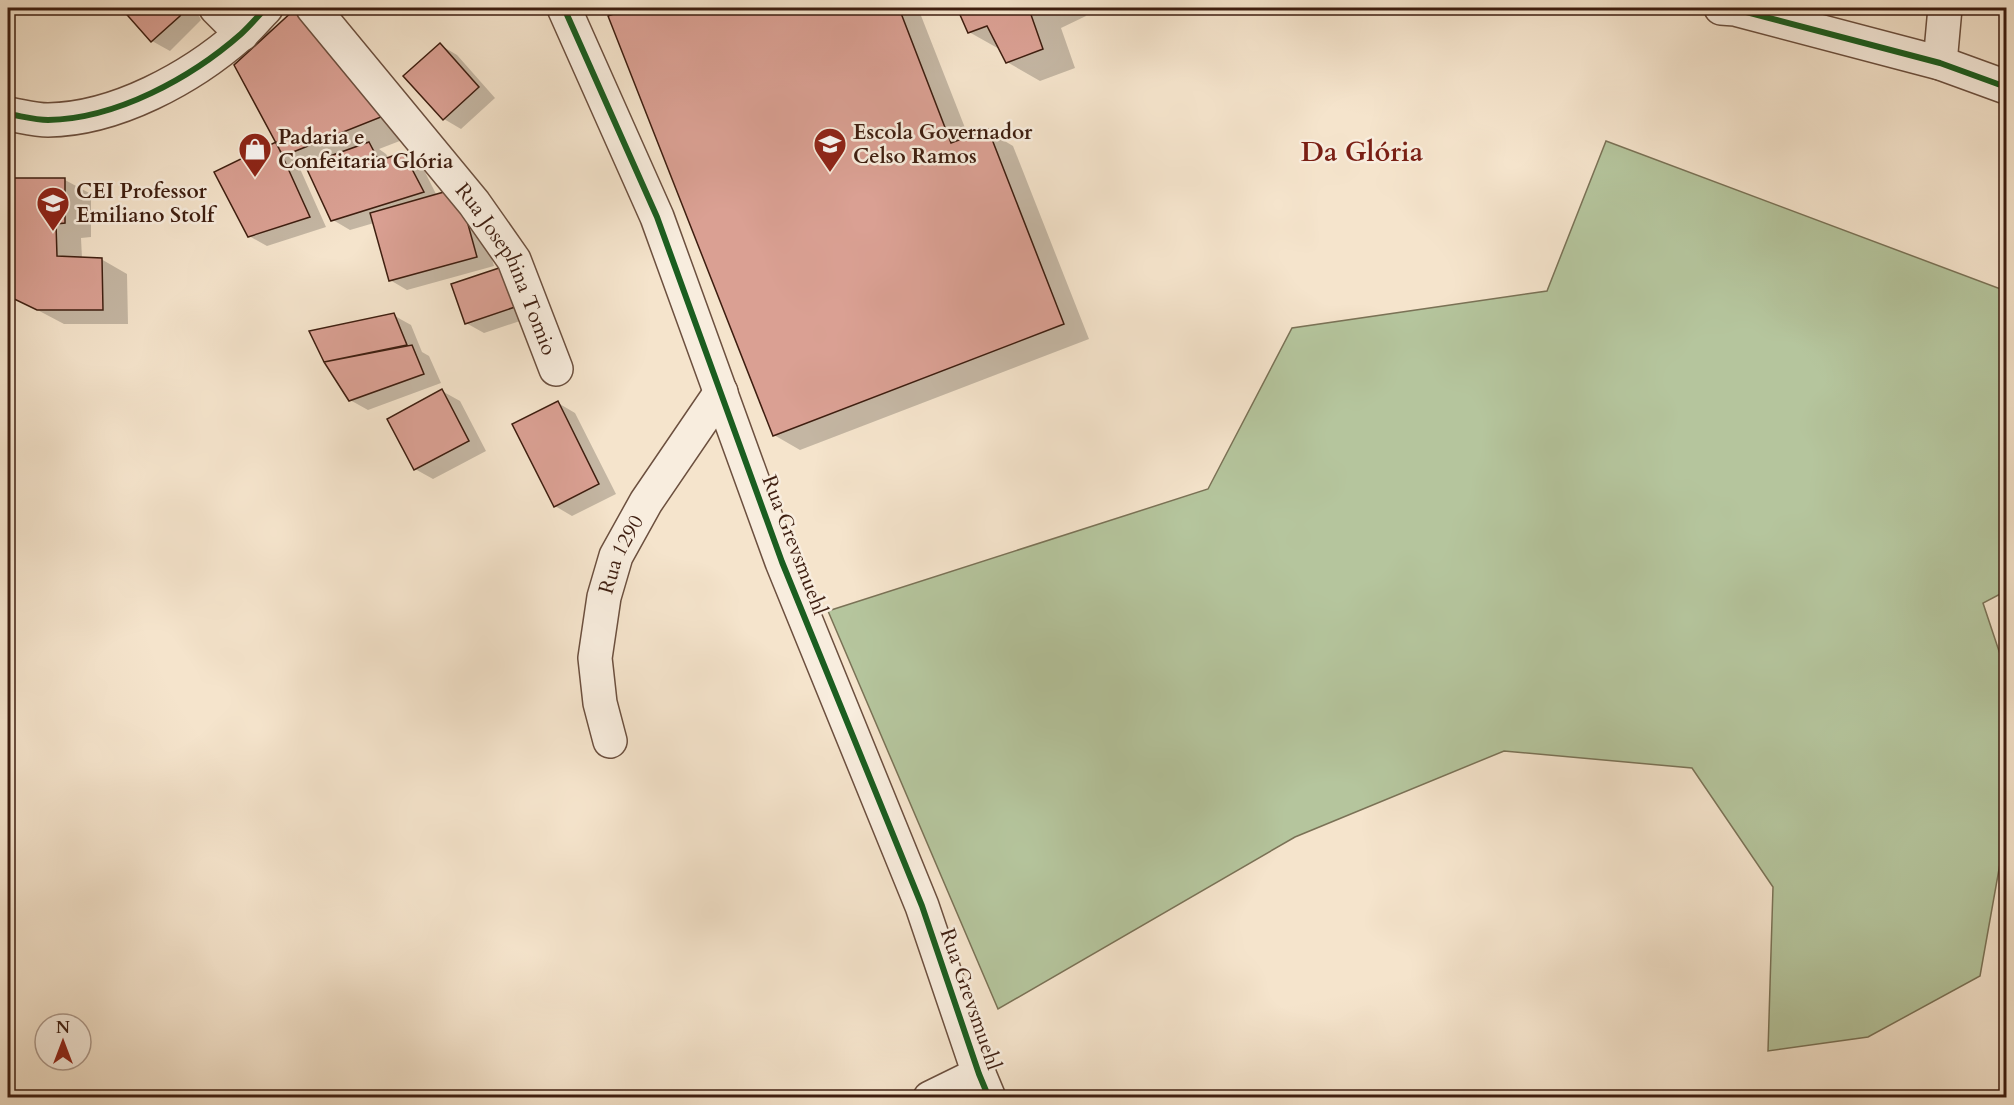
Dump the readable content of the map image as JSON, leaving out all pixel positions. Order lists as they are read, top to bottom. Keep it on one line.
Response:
{"streets":{"street":["Rua Josephina Tomio","Rua Grevsmuehl","Rua 1290"]},"crossings":[["Rua Grevsmuehl","Rua 1290"]],"districts":["Da Glória"],"places":{"school or university":["Escola Governador Celso Ramos","CEI Professor Emiliano Stolf"],"shop":["Padaria e Confeitaria Glória"]},"north":"top"}
